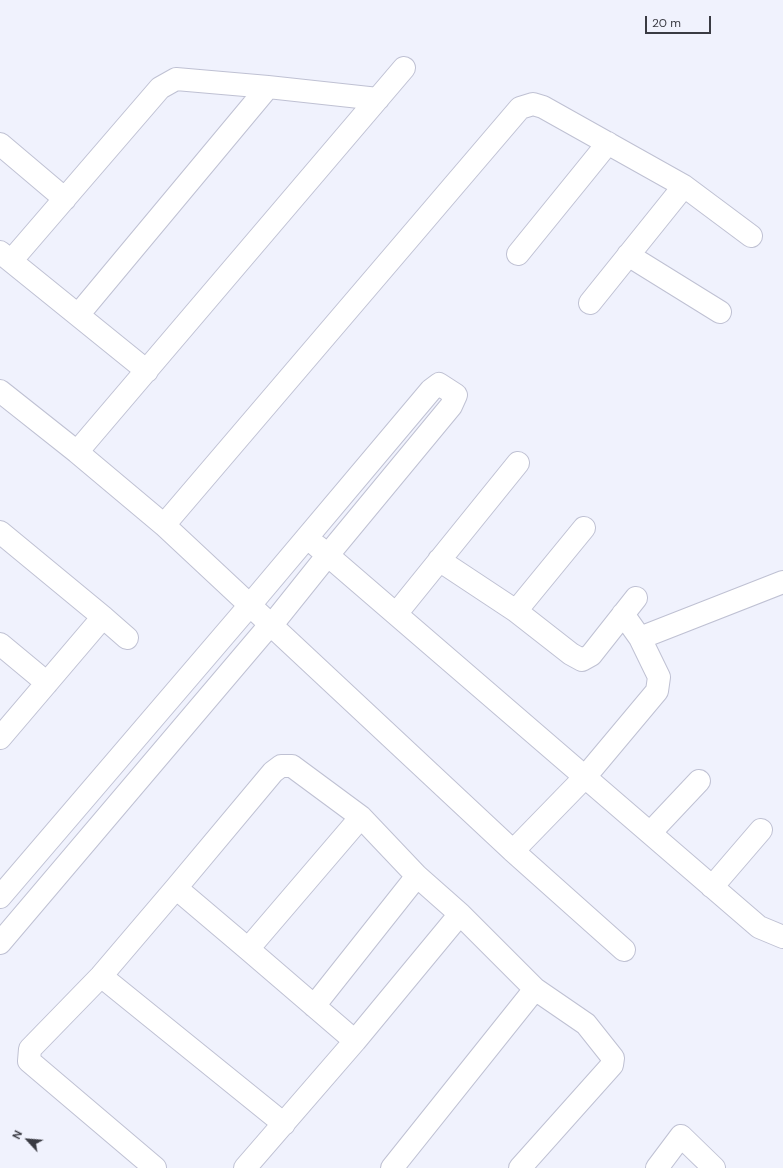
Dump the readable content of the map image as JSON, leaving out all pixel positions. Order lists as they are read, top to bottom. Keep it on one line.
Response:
{"scale_bar":"20 m","north":"top left"}
